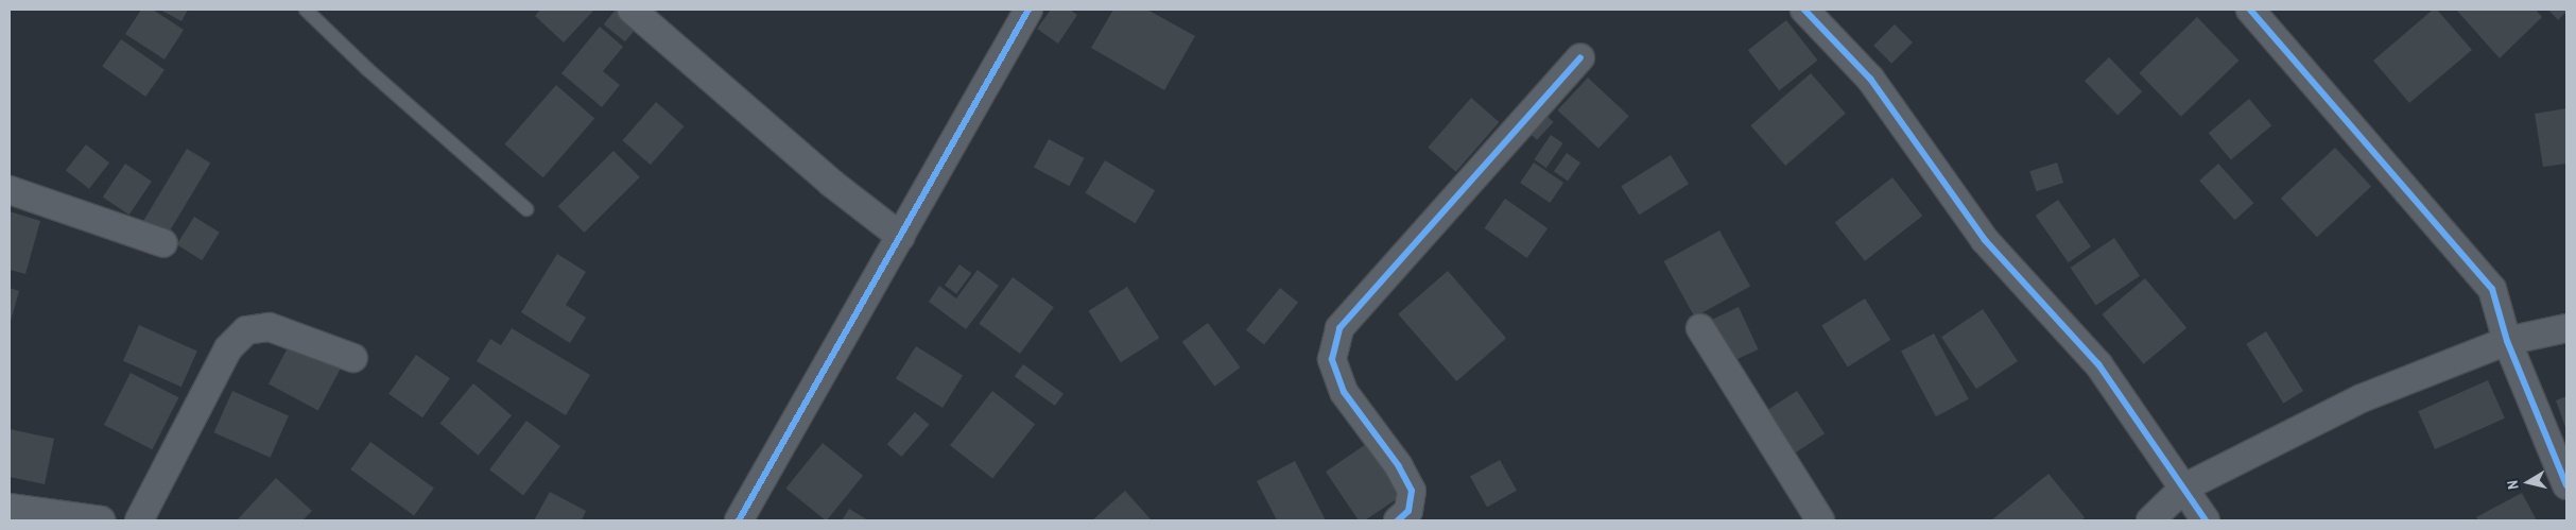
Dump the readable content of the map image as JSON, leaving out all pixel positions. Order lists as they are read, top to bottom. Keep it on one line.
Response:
{"north":"left"}
